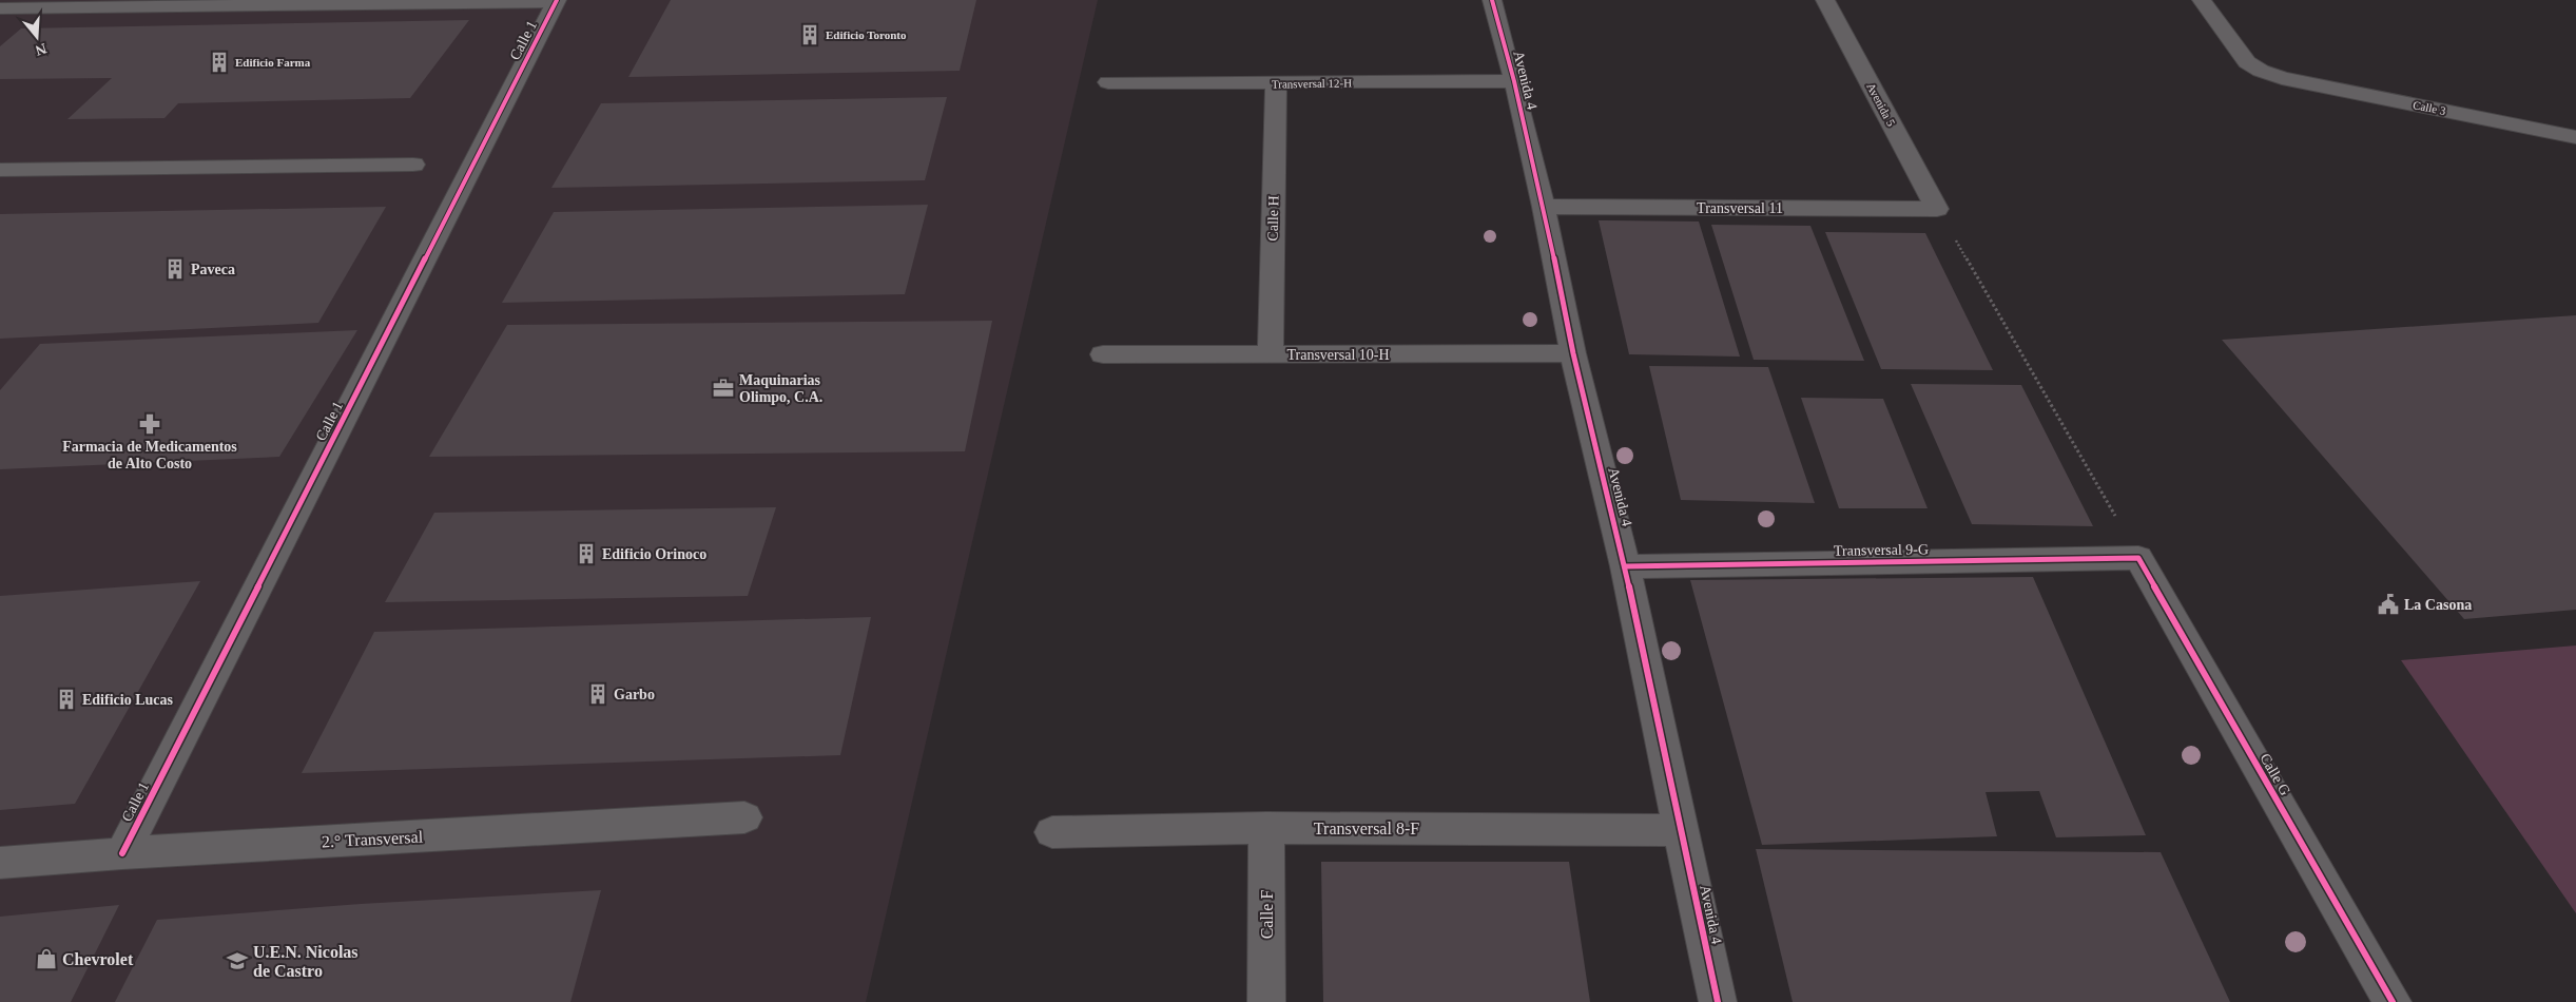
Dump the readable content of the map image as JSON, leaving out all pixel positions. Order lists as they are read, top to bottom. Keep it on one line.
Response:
{"streets":{"street":["Calle 1","Avenida 4","Transversal 12-H","Avenida 5","Calle 3","Transversal 11","Calle H","Transversal 10-H","Transversal 9-G","Calle G","Transversal 8-F","2.° Transversal","Calle F"]},"crossings":[["Calle 1","2.° Transversal"],["Avenida 4","Transversal 12-H"],["Avenida 4","Transversal 11"],["Avenida 4","Transversal 10-H"],["Avenida 4","Transversal 9-G"],["Avenida 4","Transversal 8-F"],["Transversal 12-H","Calle H"],["Avenida 5","Transversal 11"],["Calle H","Transversal 10-H"],["Transversal 9-G","Calle G"],["Transversal 8-F","Calle F"]],"places":{"building":["Edificio Toronto","Edificio Farma","Paveca","Edificio Orinoco","Garbo","Edificio Lucas"],"office":["Maquinarias Olimpo, C.A."],"pharmacy":["Farmacia de Medicamentos de Alto Costo"],"public building":["La Casona"],"shop":["Chevrolet"],"school or university":["U.E.N. Nicolas de Castro"]},"north":"bottom"}
